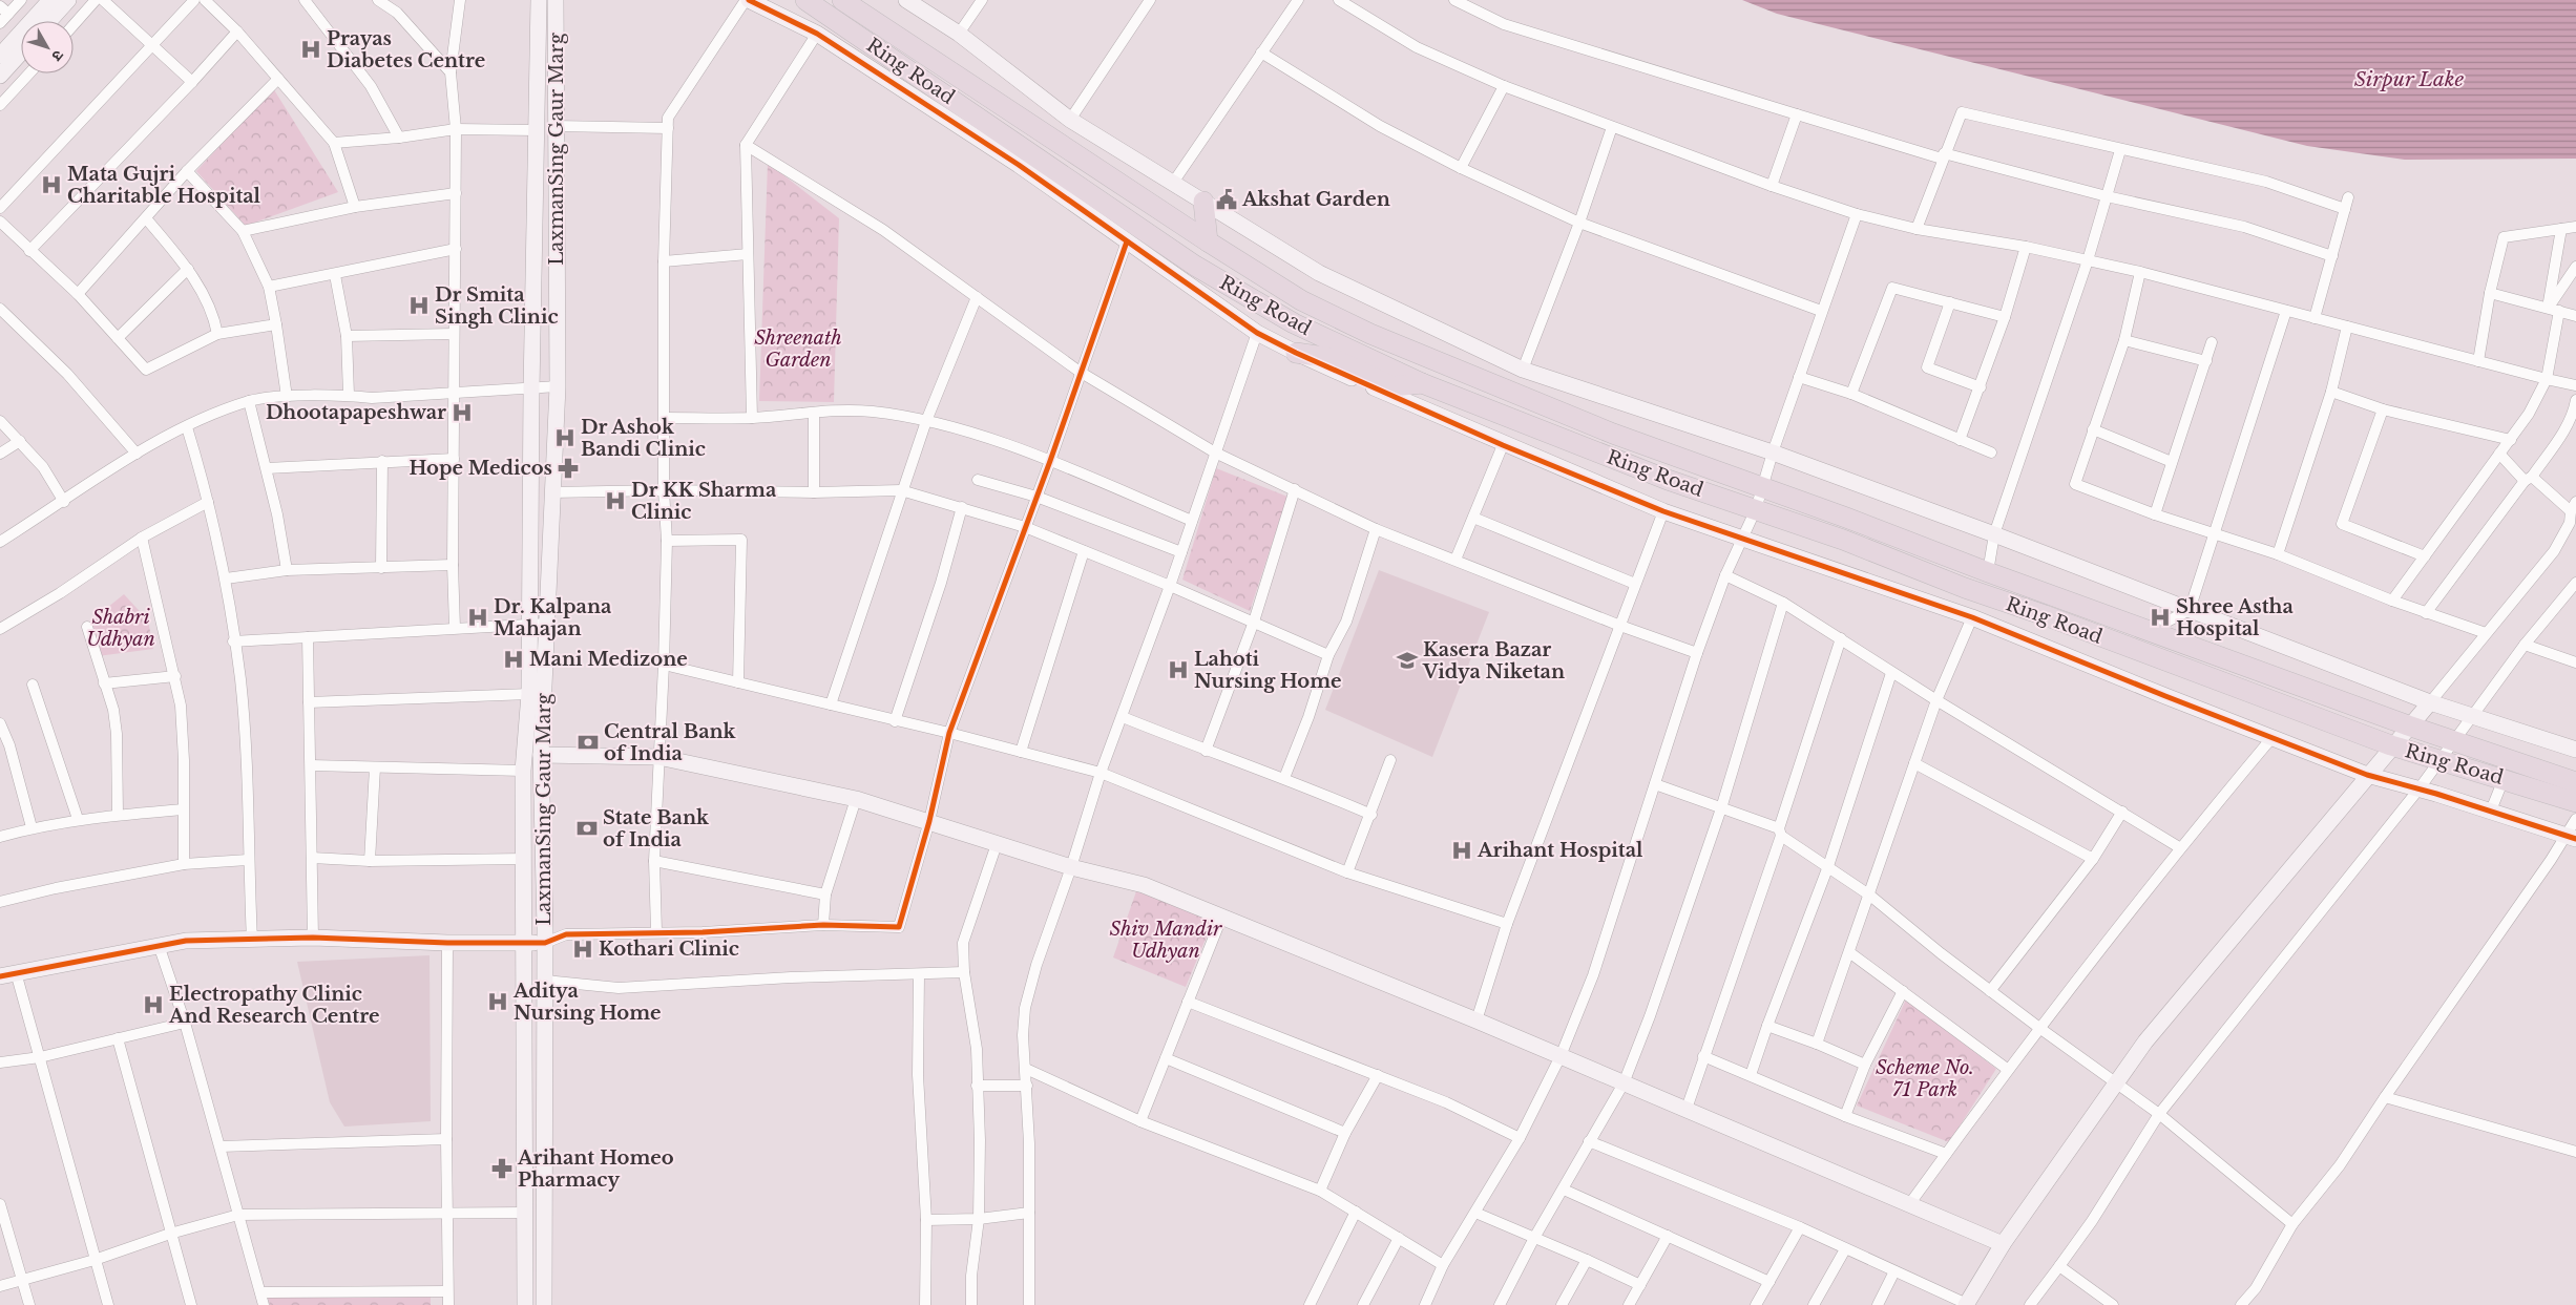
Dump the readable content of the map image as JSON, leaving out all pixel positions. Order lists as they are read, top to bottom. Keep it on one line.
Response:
{"streets":{"highway":["Ring Road"],"street":["LaxmanSing Gaur Marg"]},"water":["Sirpur Lake"],"parks":["Shreenath Garden","Shabri Udhyan","Shiv Mandir Udhyan","Scheme No. 71 Park"],"places":{"hospital":["Prayas Diabetes Centre","Mata Gujri Charitable Hospital","Dr Smita Singh Clinic","Dhootapapeshwar","Dr Ashok Bandi Clinic","Dr KK Sharma Clinic","Dr. Kalpana Mahajan","Shree Astha Hospital","Mani Medizone","Lahoti Nursing Home","Arihant Hospital","Kothari Clinic","Aditya Nursing Home","Electropathy Clinic And Research Centre"],"public building":["Akshat Garden"],"pharmacy":["Hope Medicos","Arihant Homeo Pharmacy"],"school or university":["Kasera Bazar Vidya Niketan"],"bank":["Central Bank of India","State Bank of India"]},"north":"bottom right"}
